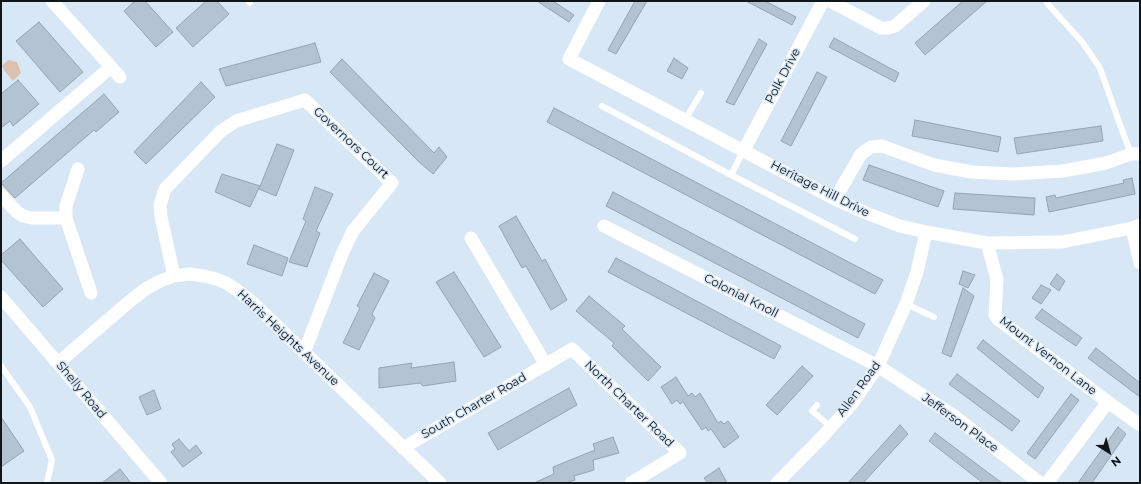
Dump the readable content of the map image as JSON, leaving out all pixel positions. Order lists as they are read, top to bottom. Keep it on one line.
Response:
{"streets":{"street":["Polk Drive","Governors Court","Heritage Hill Drive","Colonial Knoll","Harris Heights Avenue","Mount Vernon Lane","Allen Road","Shelly Road","North Charter Road","South Charter Road","Jefferson Place"]},"crossings":[["Polk Drive","Heritage Hill Drive"],["Governors Court","Harris Heights Avenue"],["Heritage Hill Drive","Mount Vernon Lane"],["Heritage Hill Drive","Allen Road"],["Colonial Knoll","Allen Road"],["Colonial Knoll","Jefferson Place"],["Harris Heights Avenue","Shelly Road"],["Harris Heights Avenue","South Charter Road"],["Allen Road","Jefferson Place"],["North Charter Road","South Charter Road"]],"north":"bottom right"}
